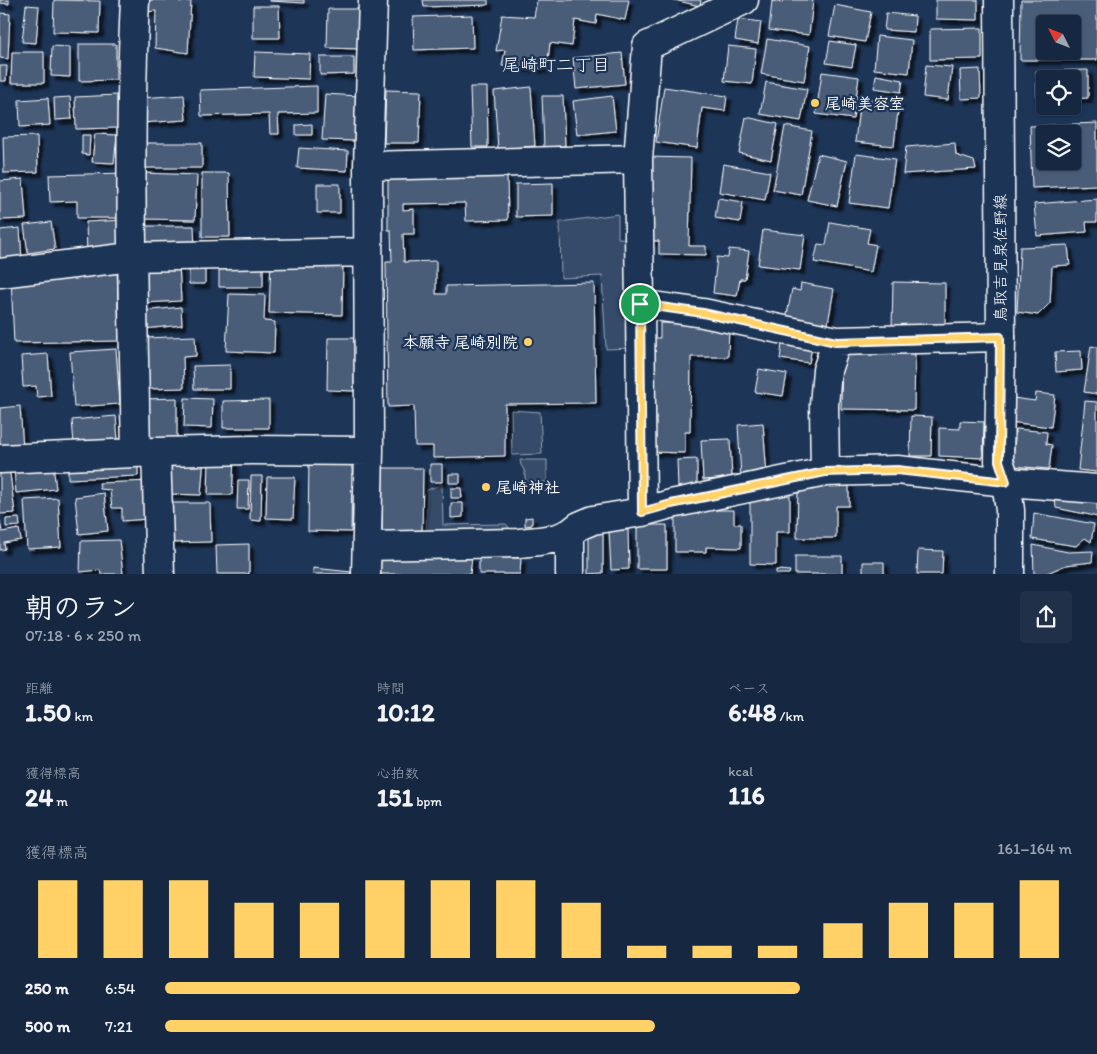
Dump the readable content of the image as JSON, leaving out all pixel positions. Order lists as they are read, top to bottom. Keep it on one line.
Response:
{"streets":{"street":["鳥取吉見泉佐野線"]},"districts":["尾崎町二丁目"],"places":["尾崎美容室","本願寺 尾崎別院","尾崎神社"],"north":"top left","page":{"heading":["朝のラン","07:18 · 6 × 250 m"],"stats":[["距離","1.50 km"],["時間","10:12"],["ペース","6:48 /km"],["獲得標高","24 m"],["心拍数","151 bpm"],["kcal","116"]],"chart":["獲得標高","161–164 m"],"list":[{"name":"250 m","note":"6:54"},{"name":"500 m","note":"7:21"}]}}
